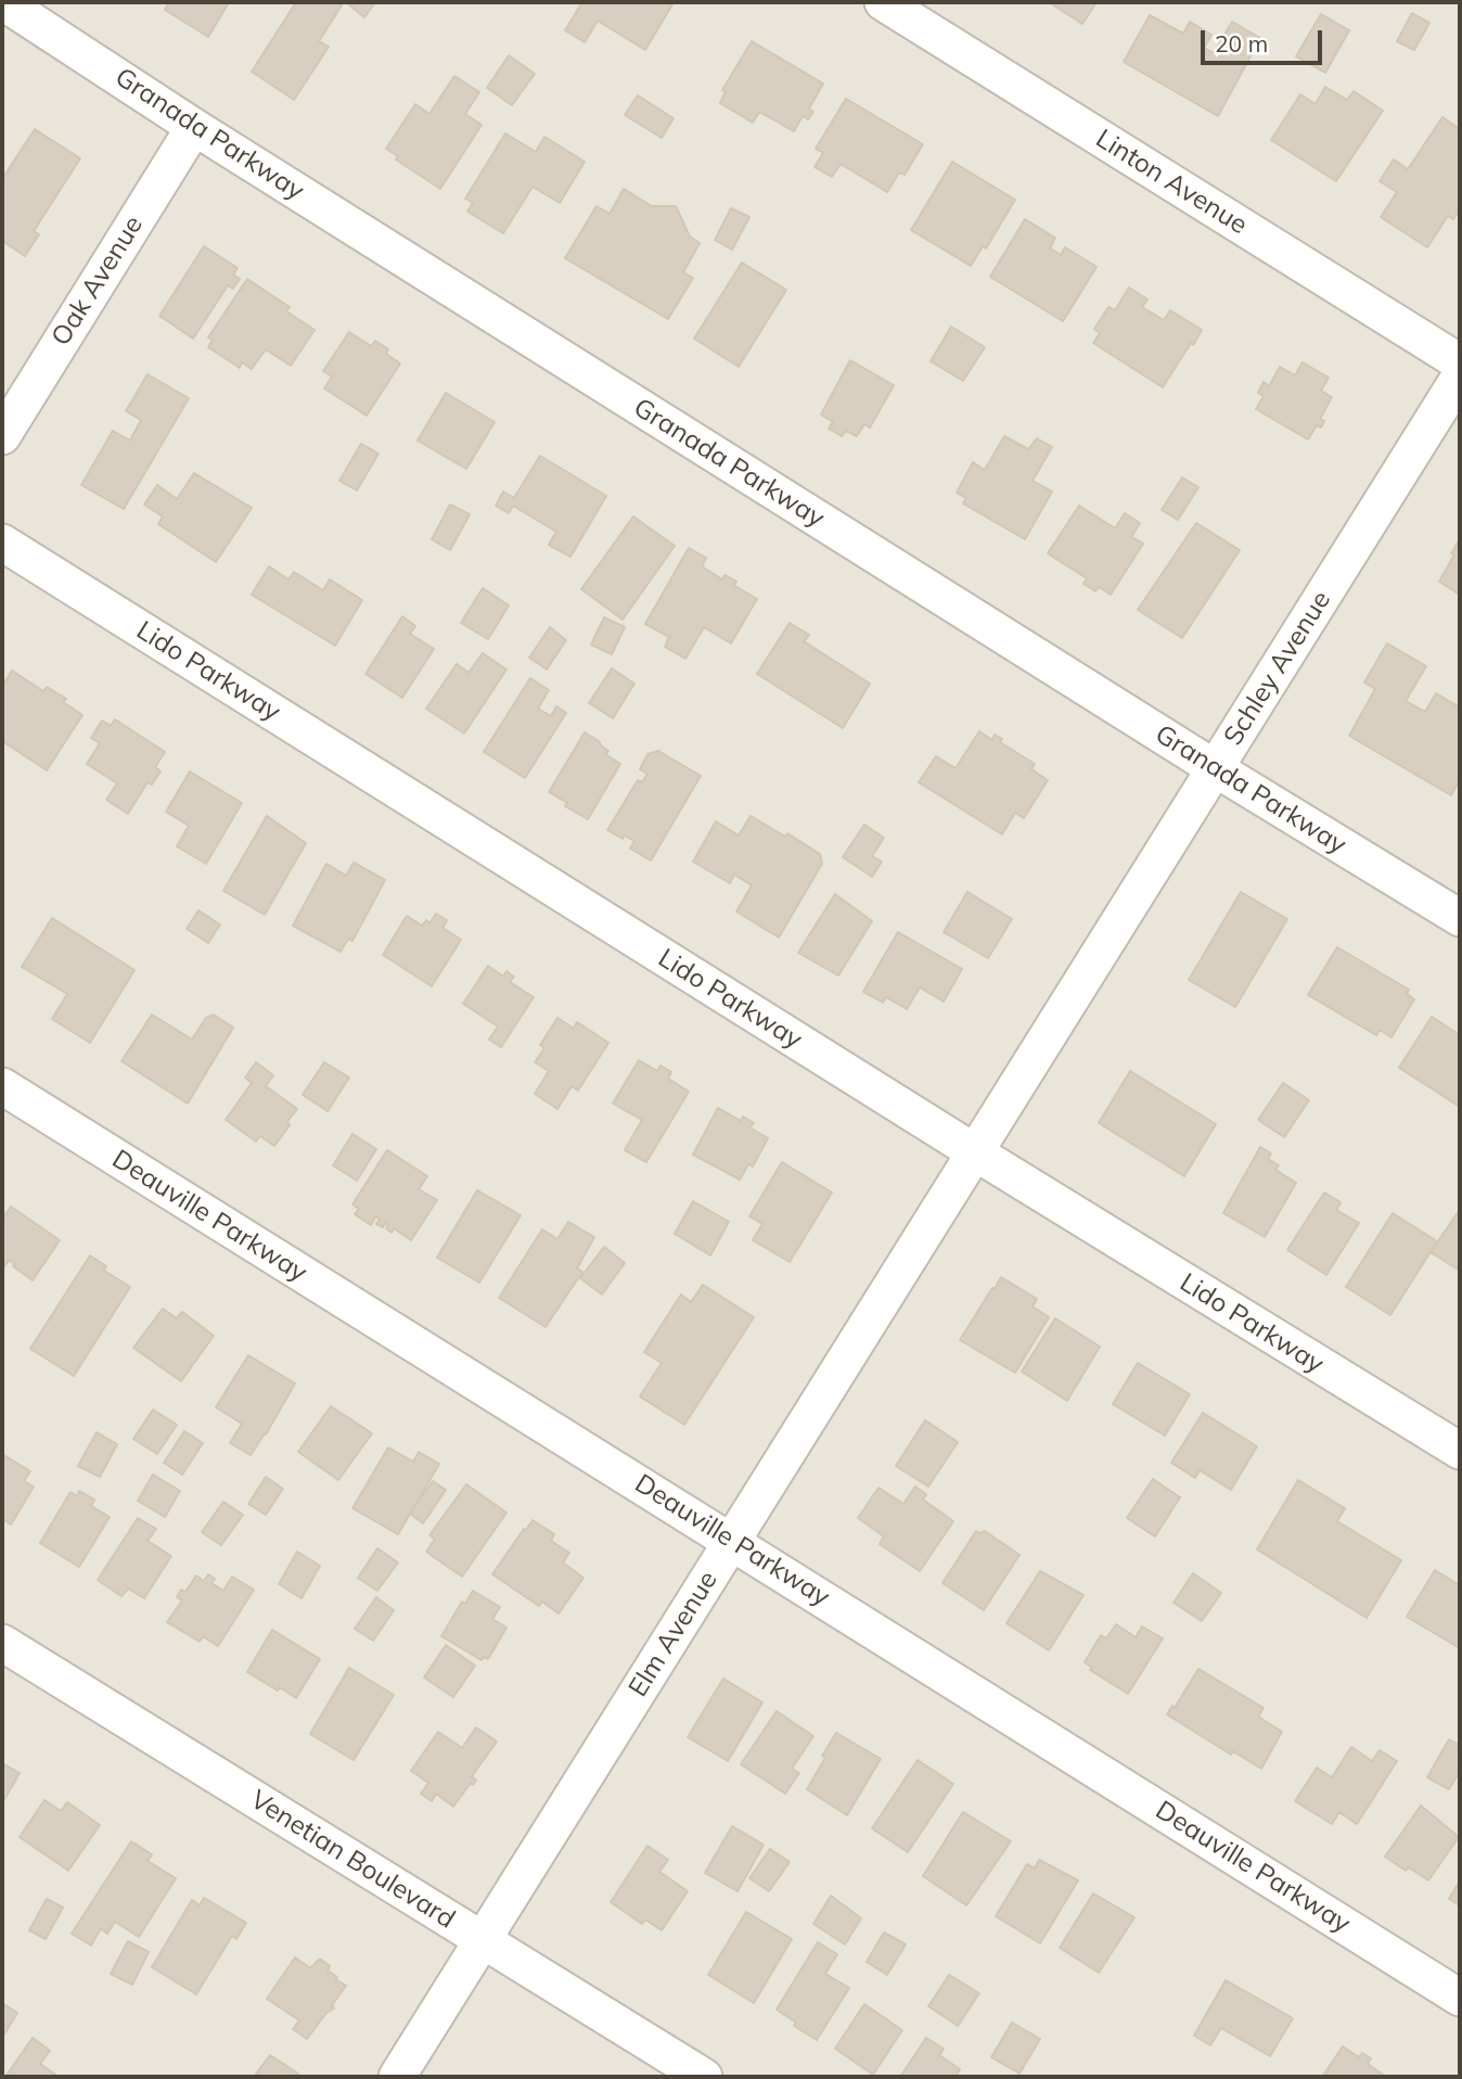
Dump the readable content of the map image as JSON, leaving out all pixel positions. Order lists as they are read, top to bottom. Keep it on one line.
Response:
{"streets":{"street":["Granada Parkway","Linton Avenue","Oak Avenue","Schley Avenue","Lido Parkway","Deauville Parkway","Elm Avenue","Venetian Boulevard"]},"crossings":[["Granada Parkway","Oak Avenue"],["Granada Parkway","Schley Avenue"],["Schley Avenue","Lido Parkway"],["Schley Avenue","Elm Avenue"],["Lido Parkway","Elm Avenue"],["Deauville Parkway","Elm Avenue"],["Elm Avenue","Venetian Boulevard"]],"scale_bar":"20 m"}
